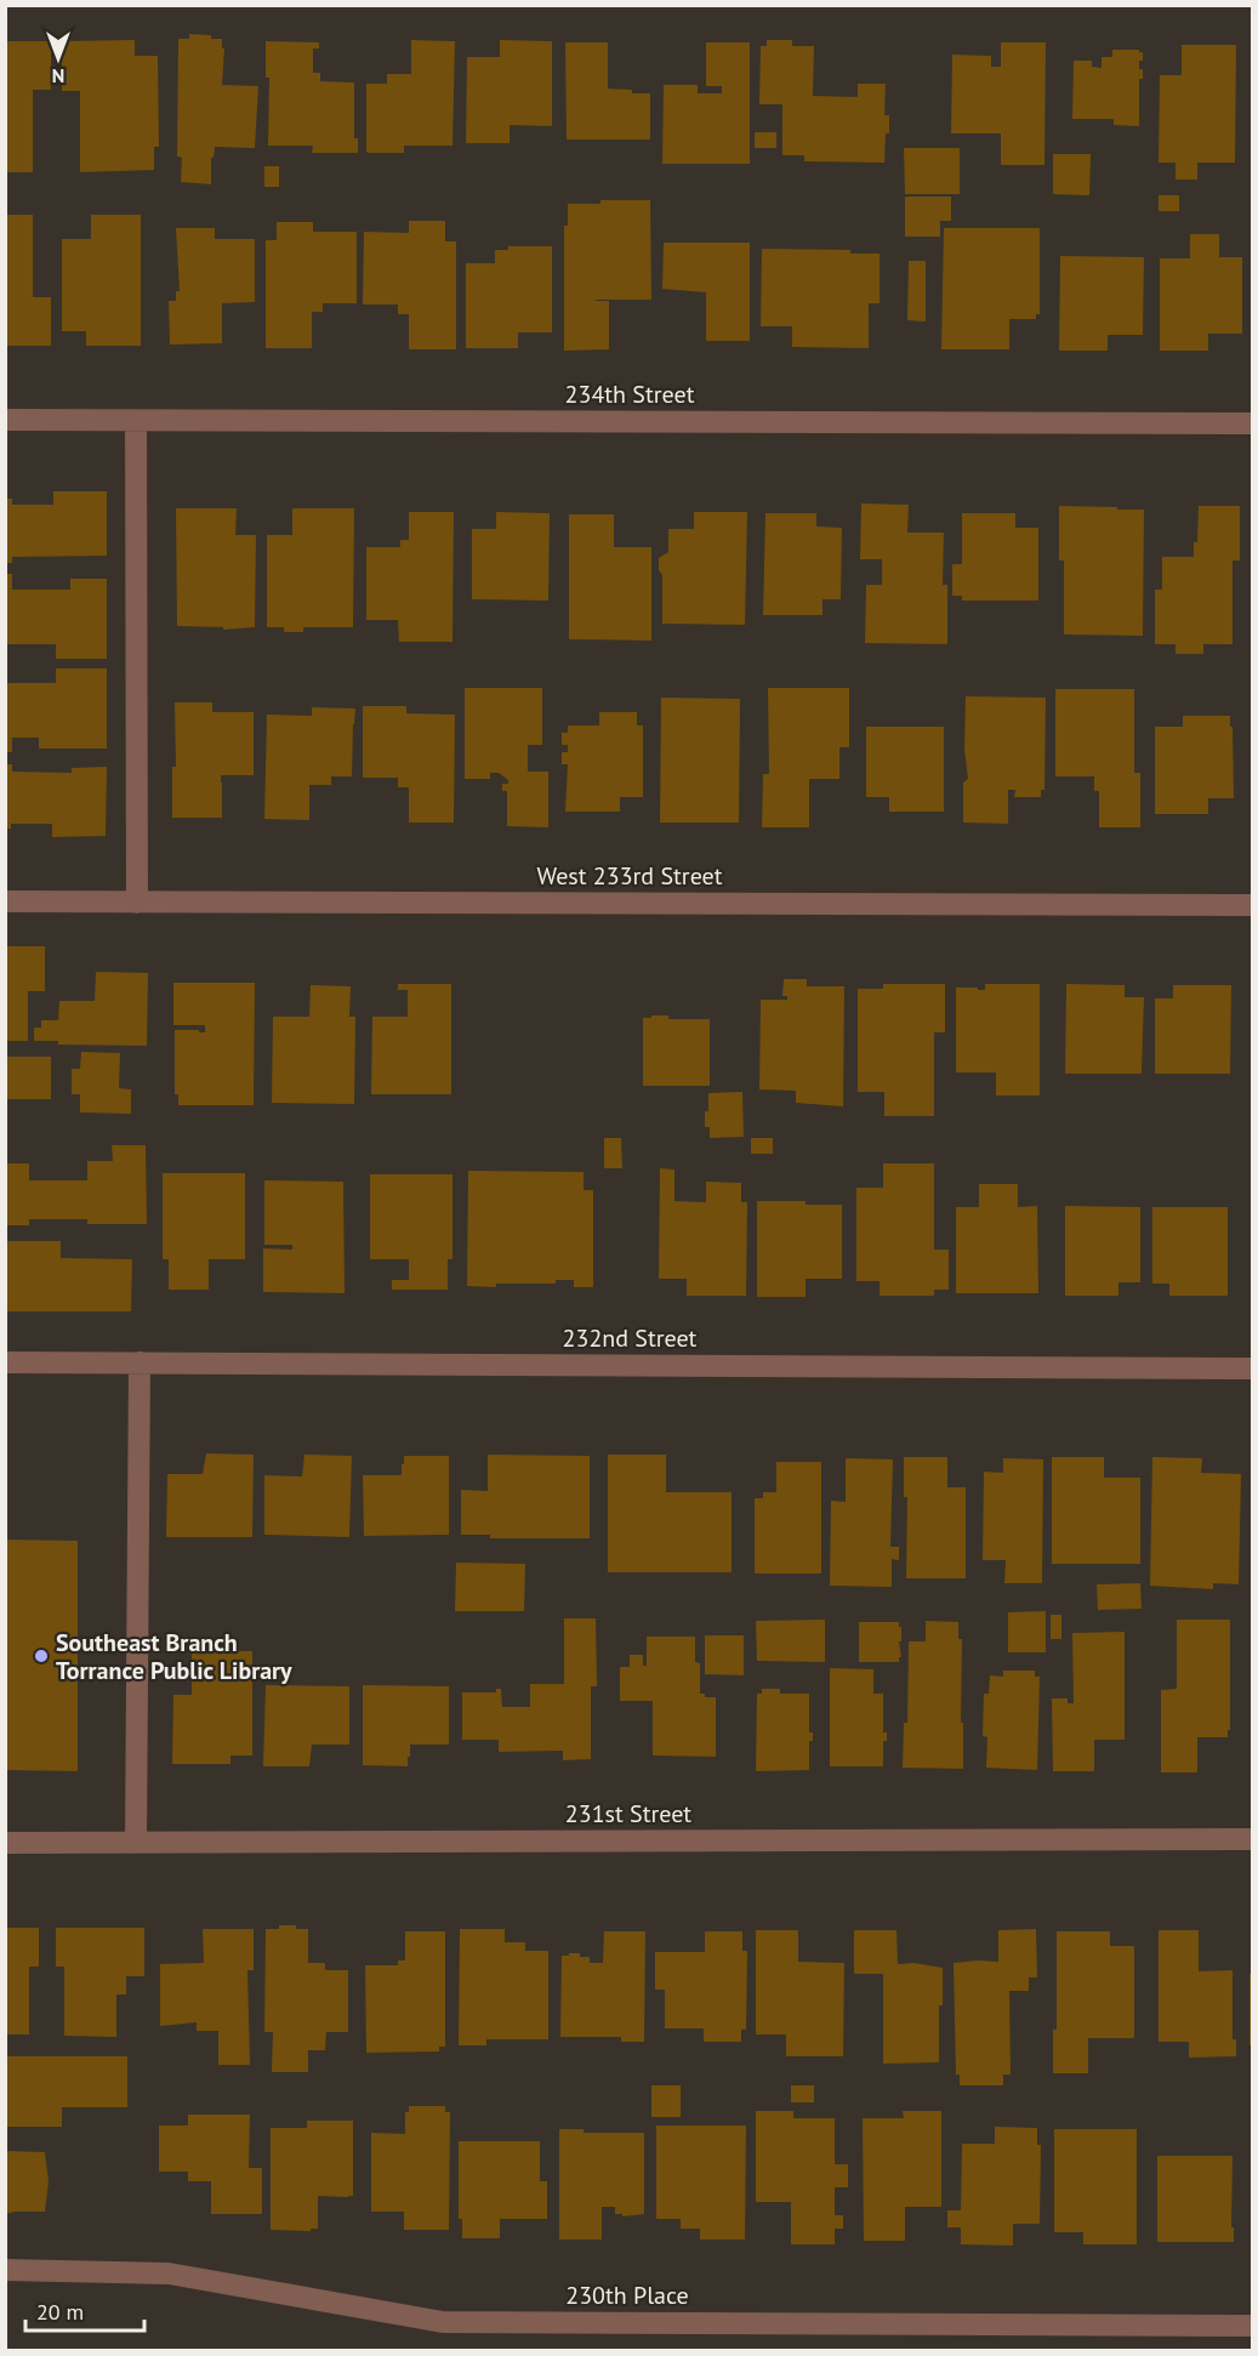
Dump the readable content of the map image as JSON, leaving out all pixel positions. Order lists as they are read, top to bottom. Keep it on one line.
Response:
{"streets":{"street":["234th Street","West 233rd Street","232nd Street","231st Street","230th Place"]},"places":["Southeast Branch Torrance Public Library"],"scale_bar":"20 m","north":"bottom"}
